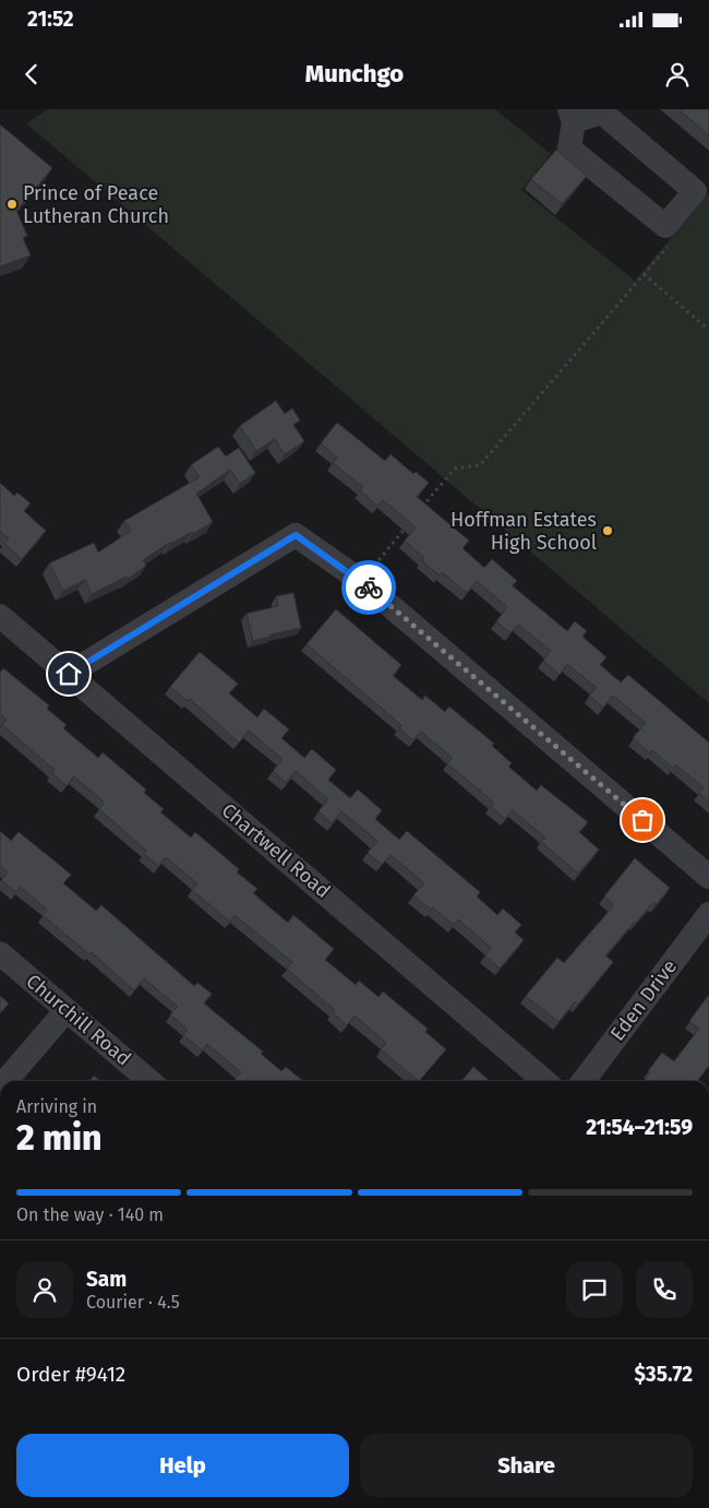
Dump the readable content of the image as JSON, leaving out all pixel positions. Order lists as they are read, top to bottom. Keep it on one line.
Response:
{"streets":{"street":["Chartwell Road","Eden Drive","Churchill Road"]},"places":["Prince of Peace Lutheran Church","Hoffman Estates High School"],"page":{"status":"21:52","header":"Munchgo","heading":["2 min","Arriving in","21:54–21:59"],"panel":["Sam","Courier · 4.5","Order #9412","$35.72"],"bar":"On the way · 140 m","buttons":["Help","Share"]}}
